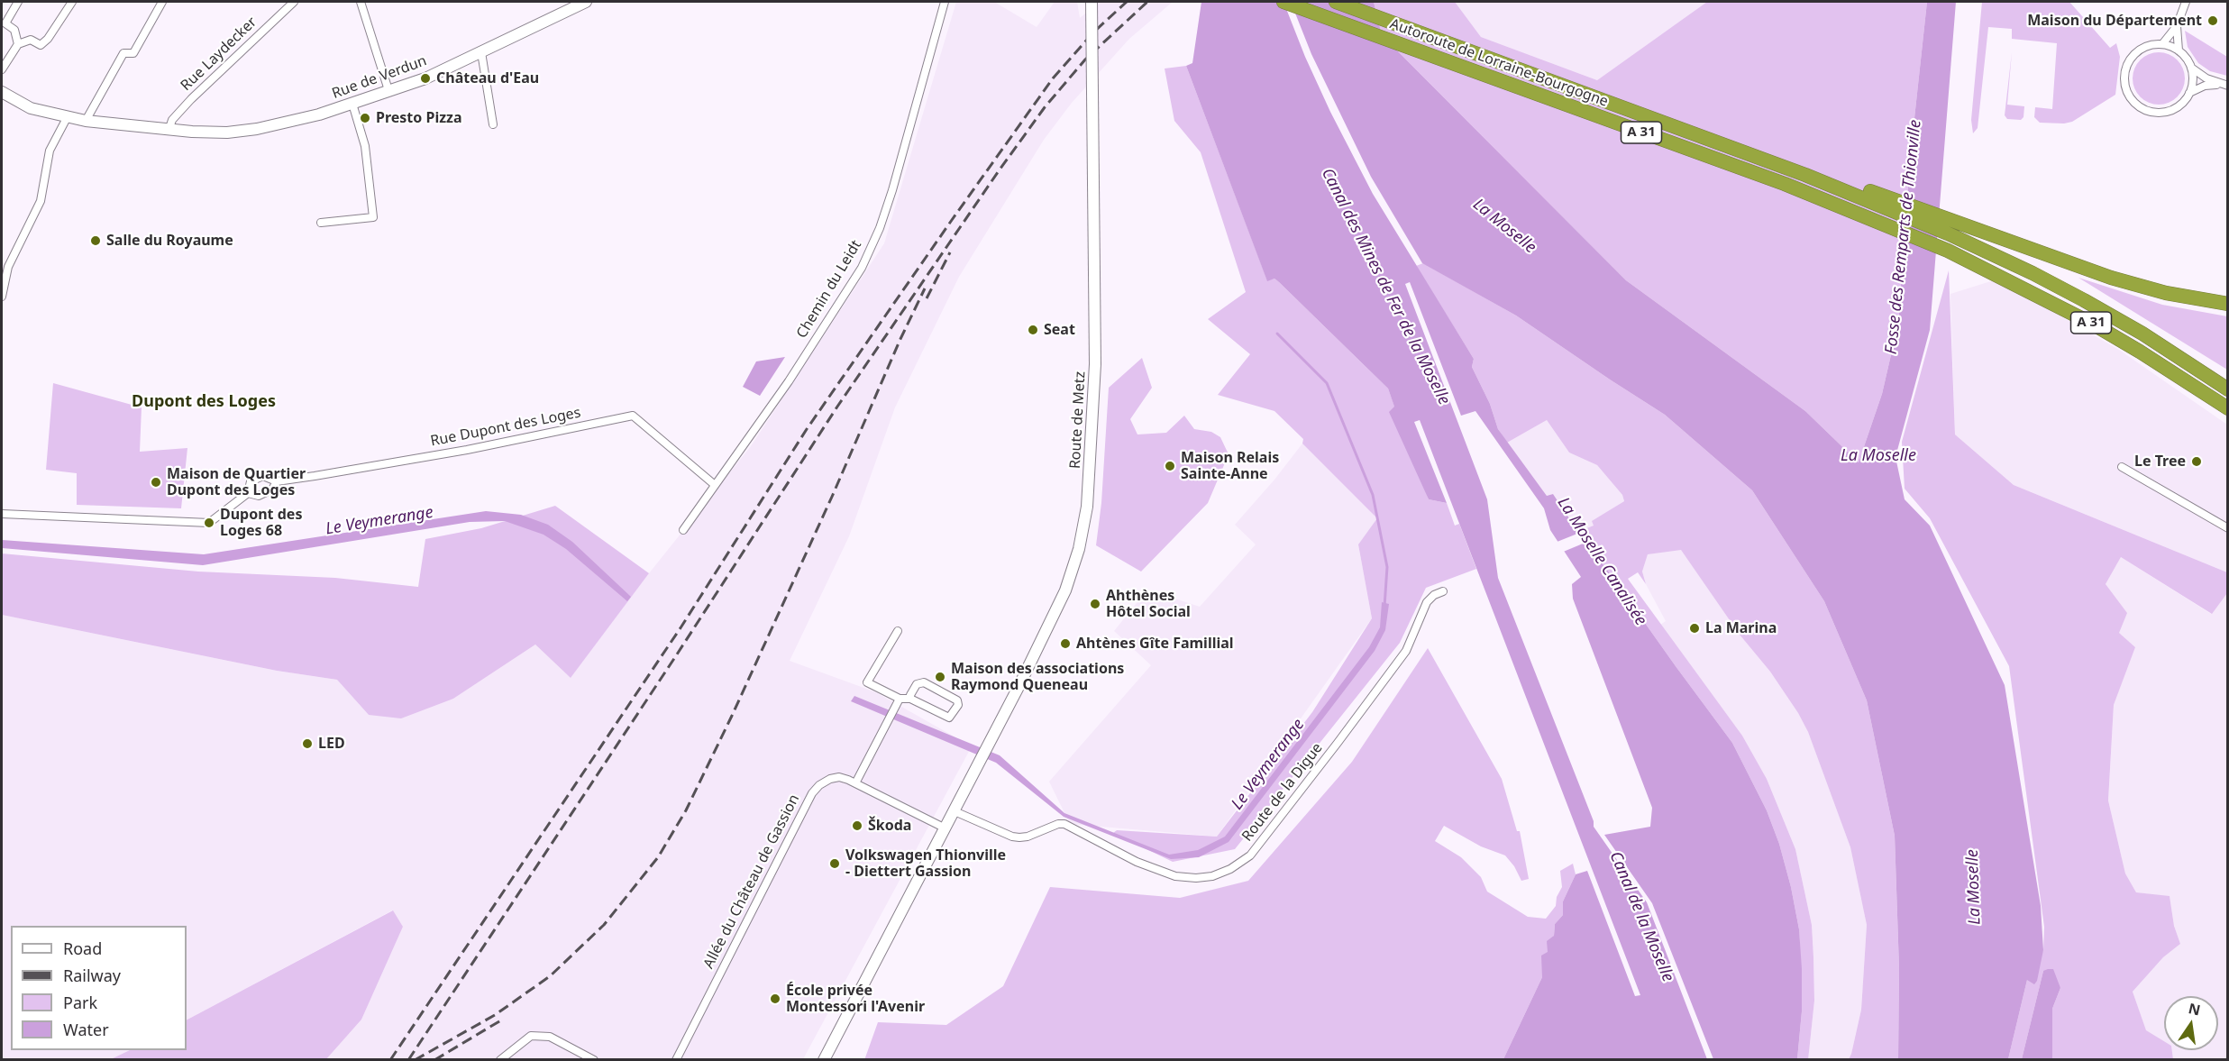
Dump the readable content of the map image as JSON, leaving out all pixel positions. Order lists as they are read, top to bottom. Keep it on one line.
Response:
{"streets":{"highway":["Autoroute de Lorraine-Bourgogne","A 31"],"main road":["Rue de Verdun","Route de Metz"],"street":["Rue Laydecker","Chemin du Leidt","Rue Dupont des Loges","Route de la Digue","Allée du Château de Gassion"]},"crossings":[["Rue Laydecker","Rue de Verdun"],["Autoroute de Lorraine-Bourgogne","A 31"],["Chemin du Leidt","Rue Dupont des Loges"],["Route de Metz","Route de la Digue"],["Route de Metz","Allée du Château de Gassion"]],"districts":["Dupont des Loges"],"water":["La Moselle","Fosse des Remparts de Thionville","Canal des Mines de Fer de la Moselle","Le Veymerange","La Moselle Canalisée","Canal de la Moselle"],"places":["Maison du Département","Château d'Eau","Presto Pizza","Salle du Royaume","Seat","Le Tree","Maison Relais Sainte-Anne","Maison de Quartier Dupont des Loges","Dupont des Loges 68","Ahthènes Hôtel Social","La Marina","Ahtènes Gîte Famillial","Maison des associations Raymond Queneau","LED","Škoda","Volkswagen Thionville - Diettert Gassion","École privée Montessori l'Avenir"],"legend":["Road","Railway","Park","Water"],"north":"top"}
